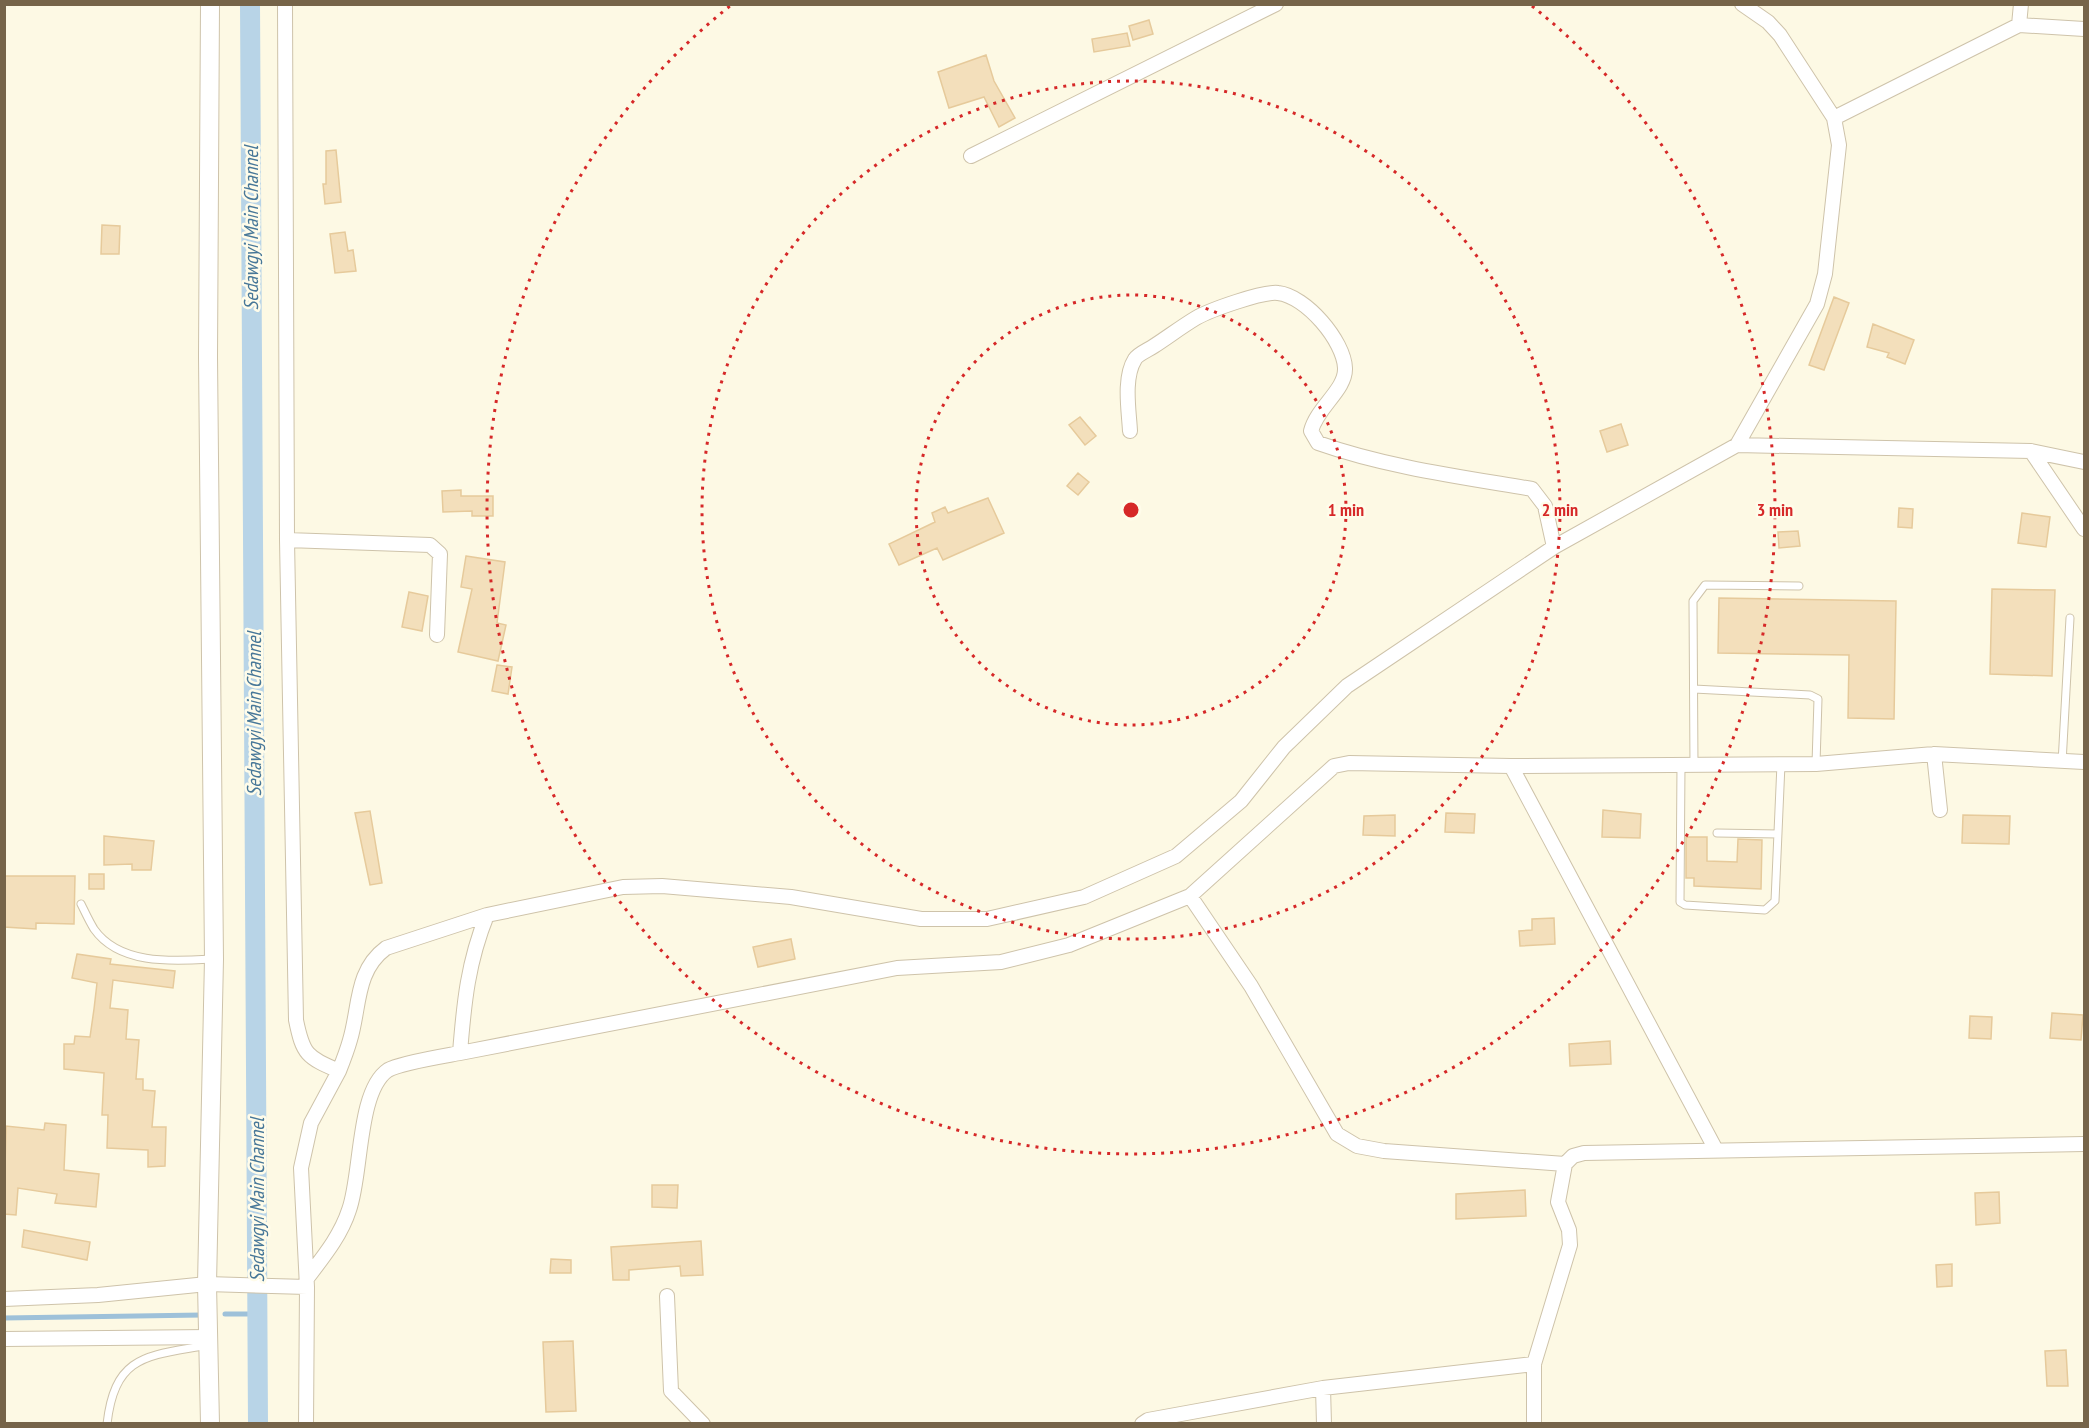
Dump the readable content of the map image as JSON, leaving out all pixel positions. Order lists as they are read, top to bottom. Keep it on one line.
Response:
{"water":["Sedawgyi Main Channel"],"rings":["1 min","2 min","3 min"]}
